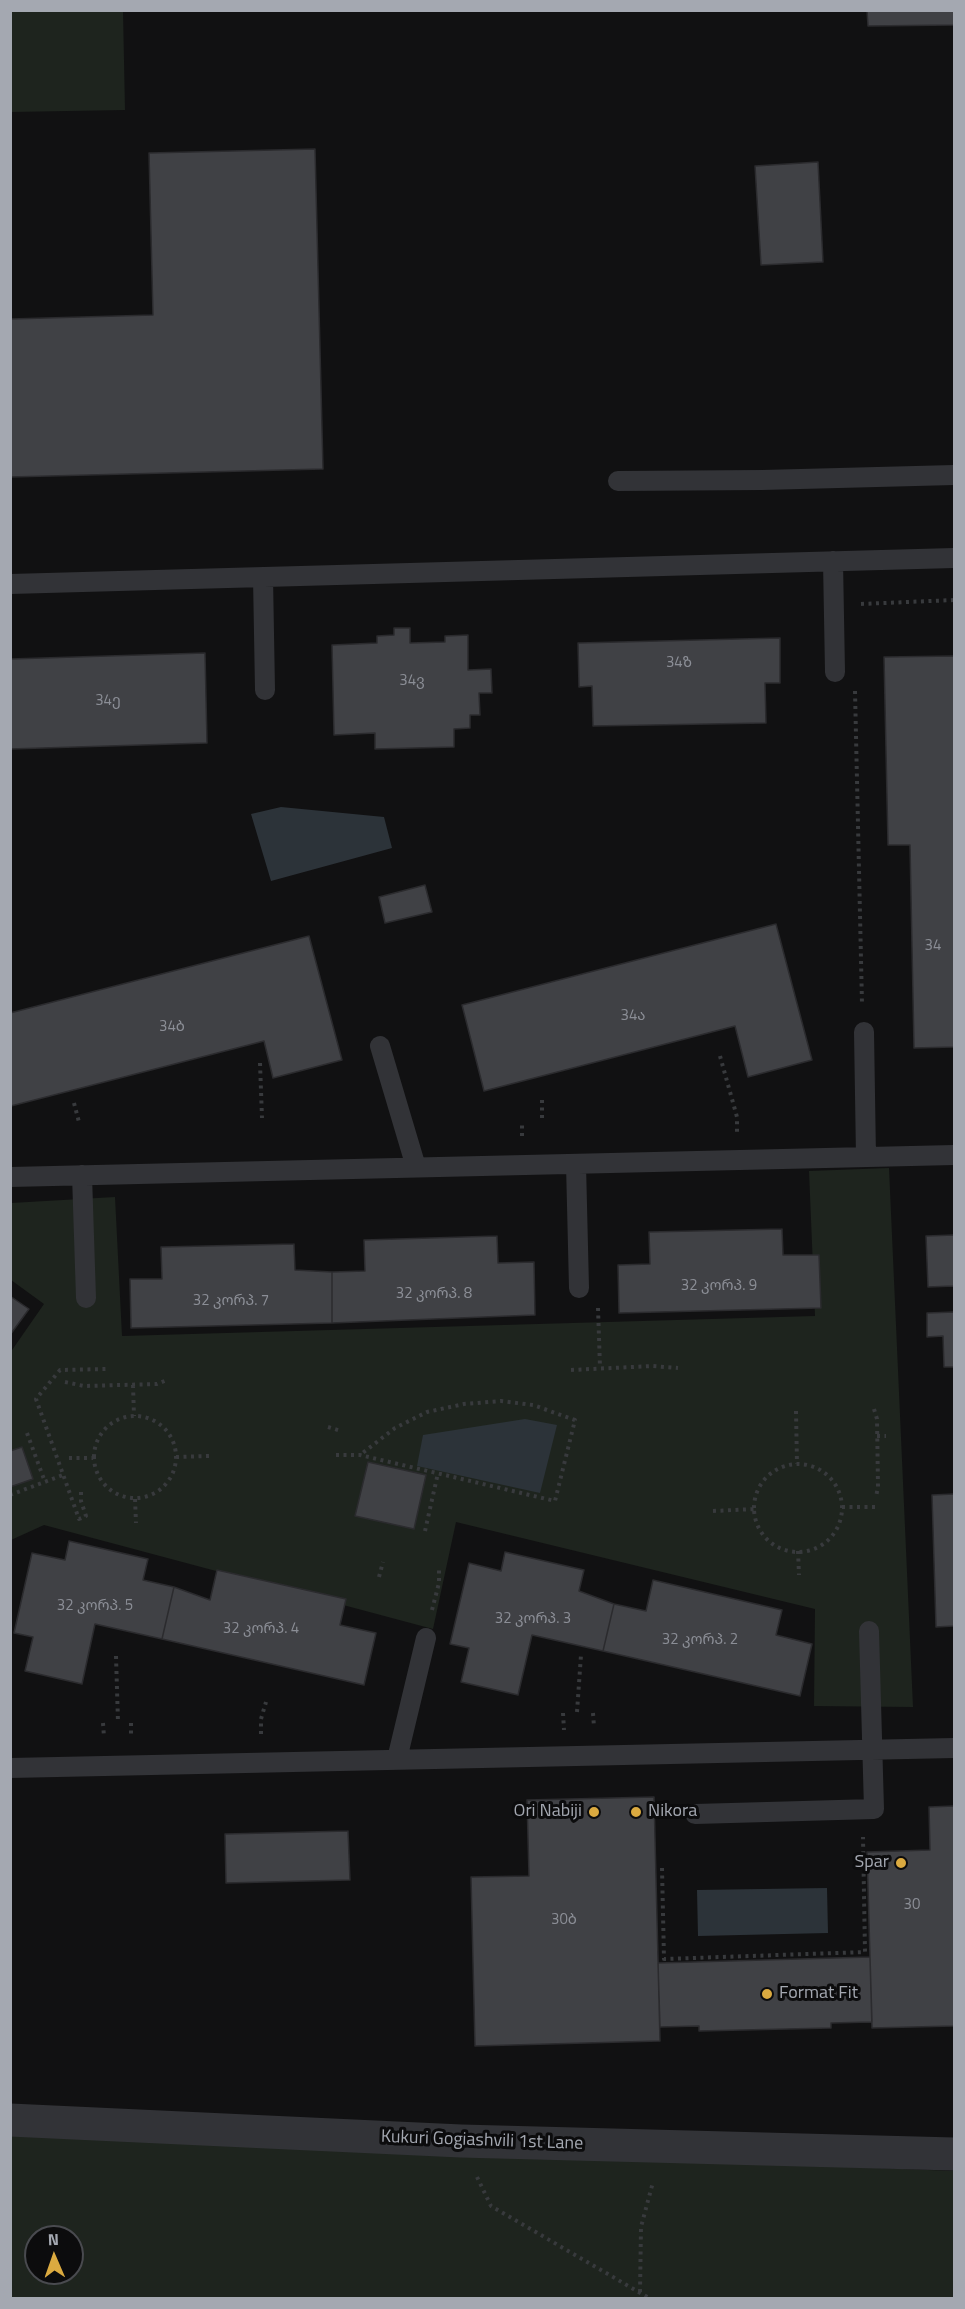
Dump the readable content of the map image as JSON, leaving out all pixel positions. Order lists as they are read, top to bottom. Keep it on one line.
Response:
{"streets":{"street":["Kukuri Gogiashvili 1st Lane"]},"places":["Ori Nabiji","Nikora","Spar","Format Fit"],"house_numbers":["34ზ","34ვ","34ე","34","34ა","34ბ","32 კორპ. 9","32 კორპ. 8","32 კორპ. 7","32 კორპ. 5","32 კორპ. 3","32 კორპ. 4","32 კორპ. 2","30","30ბ"],"north":"top"}
